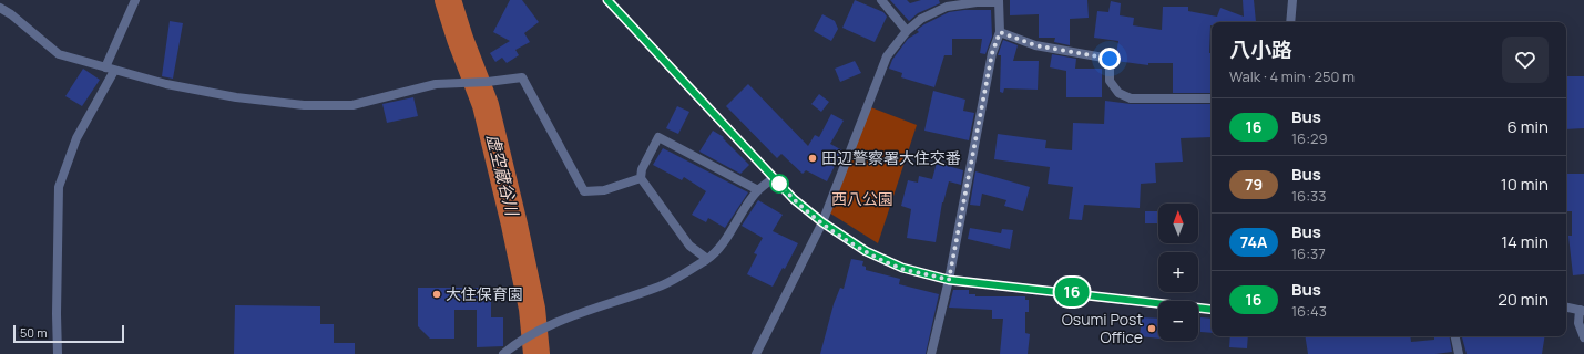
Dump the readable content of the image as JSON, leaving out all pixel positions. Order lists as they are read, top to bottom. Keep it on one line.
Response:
{"water":["虚空蔵谷川"],"parks":["西八公園"],"places":["田辺警察署大住交番","大住保育園","Osumi Post Office"],"lines":["bus line 16"],"scale_bar":"50 m","north":"top","page":{"on_map":"16","heading":["八小路","Walk · 4 min · 250 m"],"list":[{"mark":"16","name":"Bus","note":"16:29","value":"6 min"},{"mark":"79","name":"Bus","note":"16:33","value":"10 min"},{"mark":"74A","name":"Bus","note":"16:37","value":"14 min"},{"mark":"16","name":"Bus","note":"16:43","value":"20 min"}],"map_buttons":["+","−"],"scale":"50 m"}}
